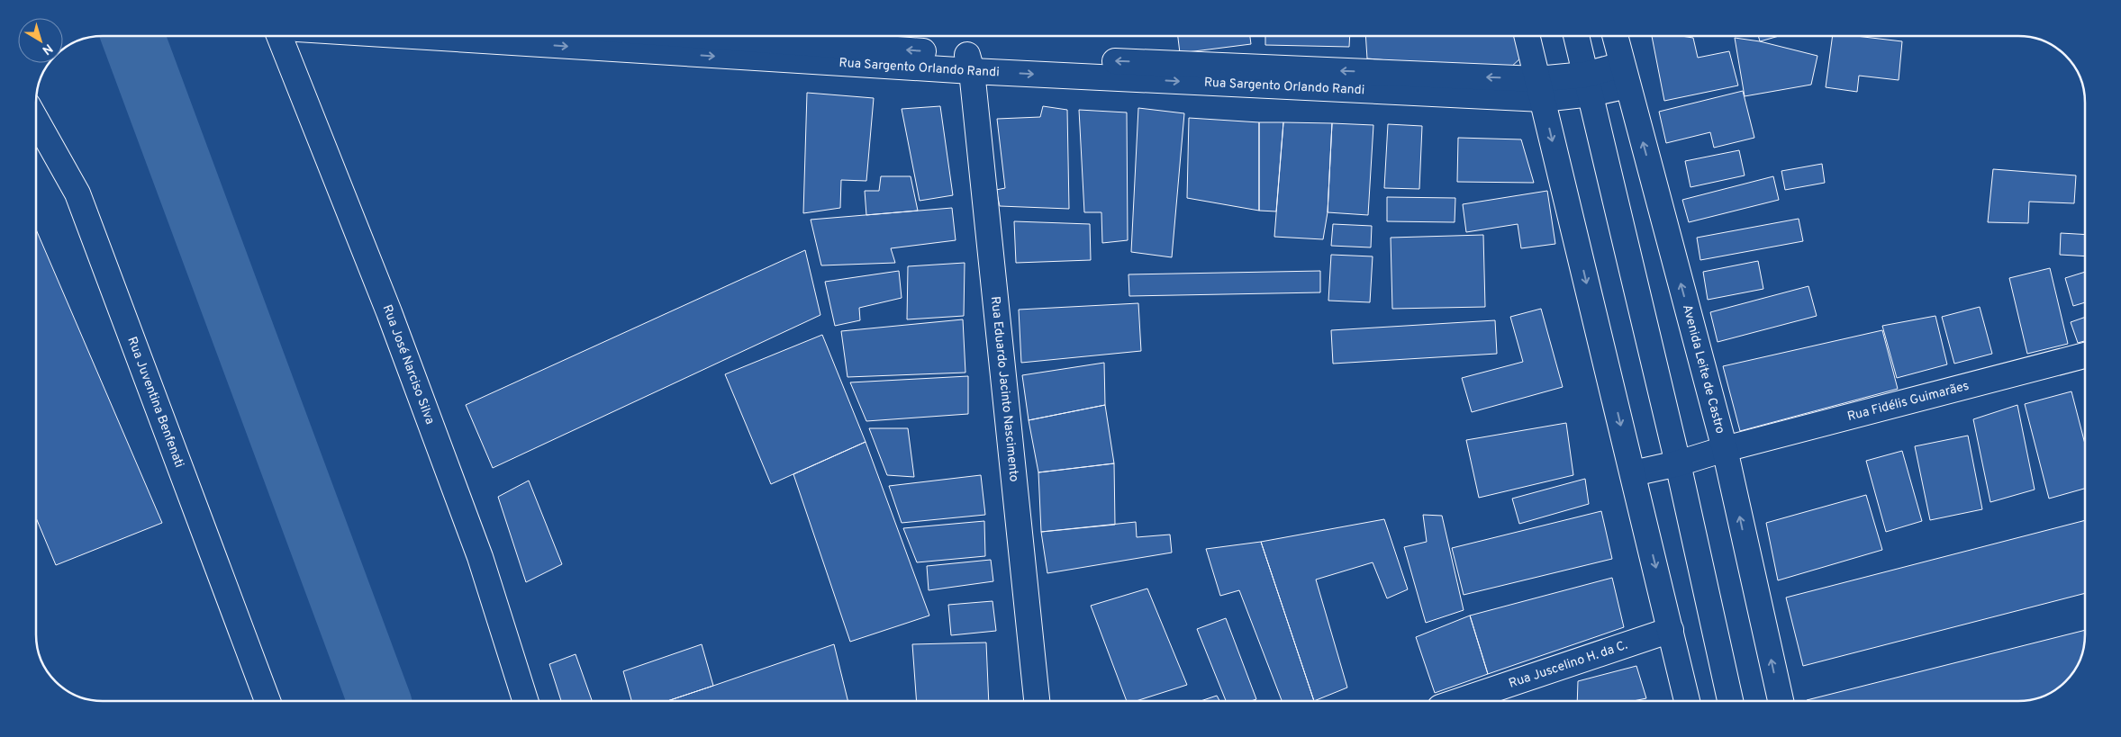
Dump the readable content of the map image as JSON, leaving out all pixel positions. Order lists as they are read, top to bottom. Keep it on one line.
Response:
{"streets":{"main road":["Rua Sargento Orlando Randi","Rua José Narciso Silva","Avenida Leite de Castro","Rua Eduardo Jacinto Nascimento","Rua Fidélis Guimarães","Rua Juventina Benfenati","Rua Juscelino H. da C."]},"crossings":[["Rua Sargento Orlando Randi","Avenida Leite de Castro"],["Rua Sargento Orlando Randi","Rua Eduardo Jacinto Nascimento"],["Avenida Leite de Castro","Rua Fidélis Guimarães"]],"north":"bottom right"}
